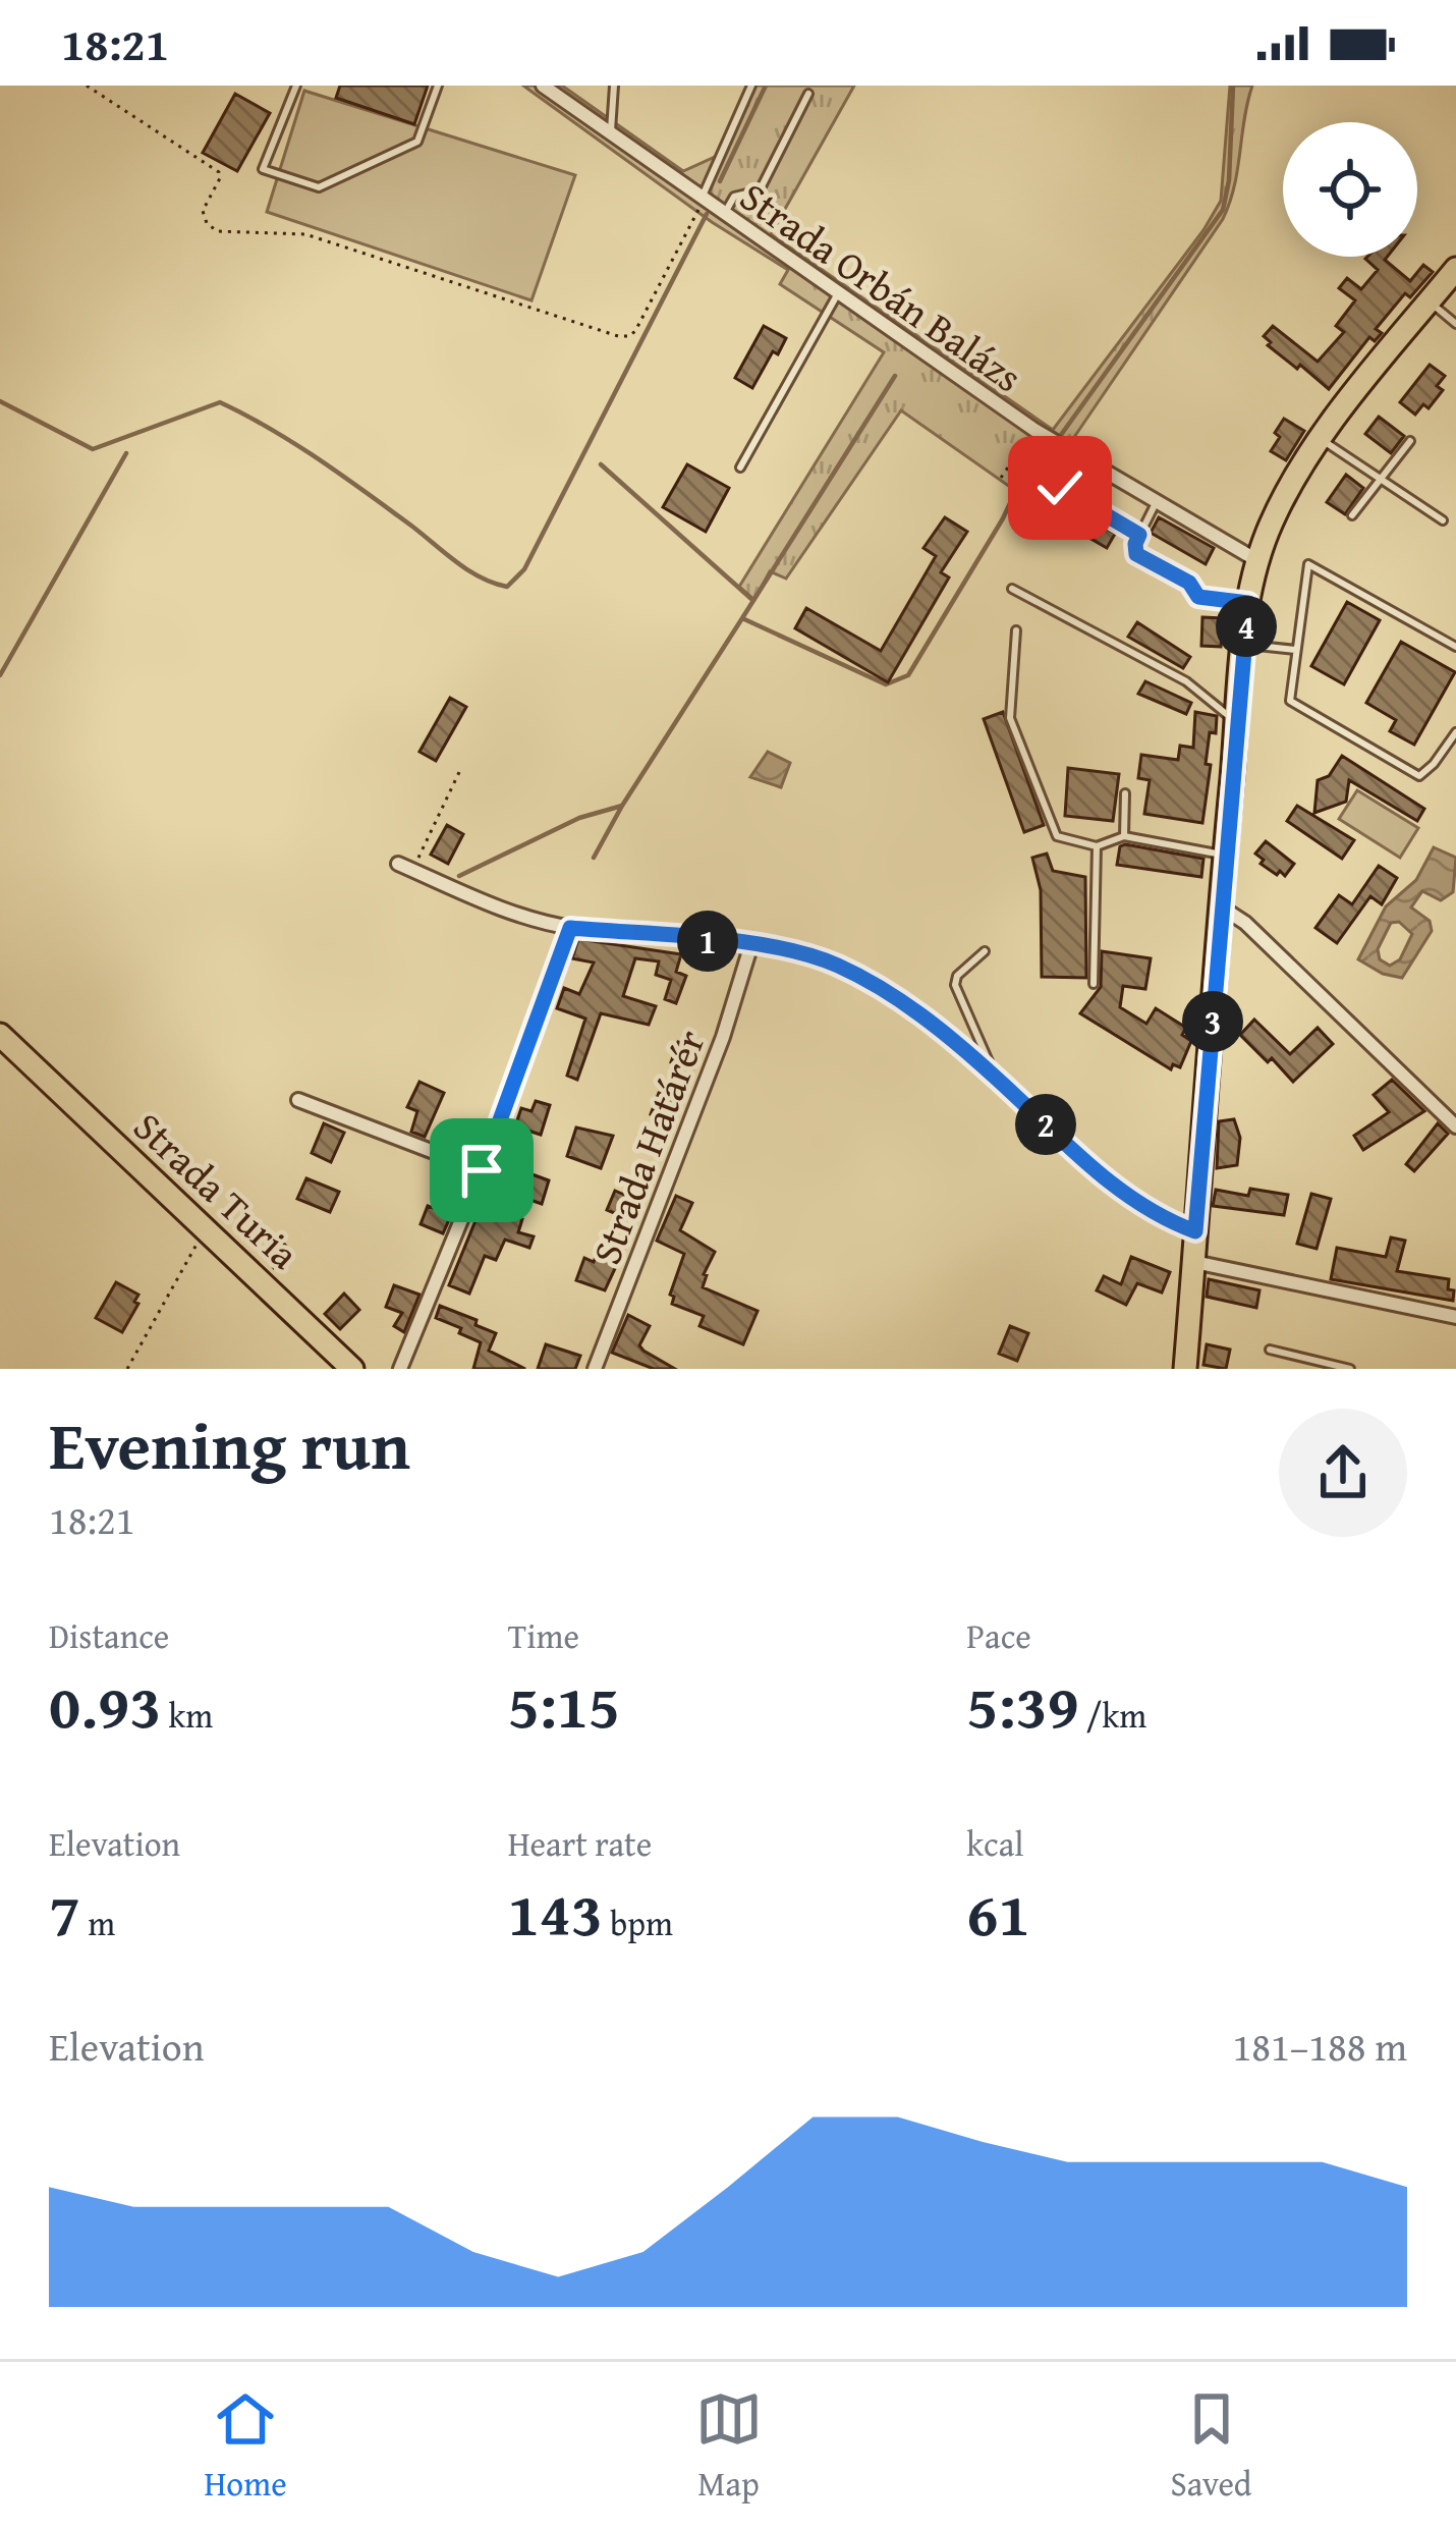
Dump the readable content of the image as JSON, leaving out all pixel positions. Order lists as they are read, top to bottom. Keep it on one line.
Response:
{"streets":{"main road":["Strada Turia"],"street":["Strada Orbán Balázs","Strada Határér"]},"page":{"status":"18:21","pins":["4","1","3","2"],"heading":["Evening run","18:21"],"stats":[["Distance","0.93 km"],["Time","5:15"],["Pace","5:39 /km"],["Elevation","7 m"],["Heart rate","143 bpm"],["kcal","61"]],"chart":["Elevation","181–188 m"],"tabs":["Home","Map","Saved"]}}
